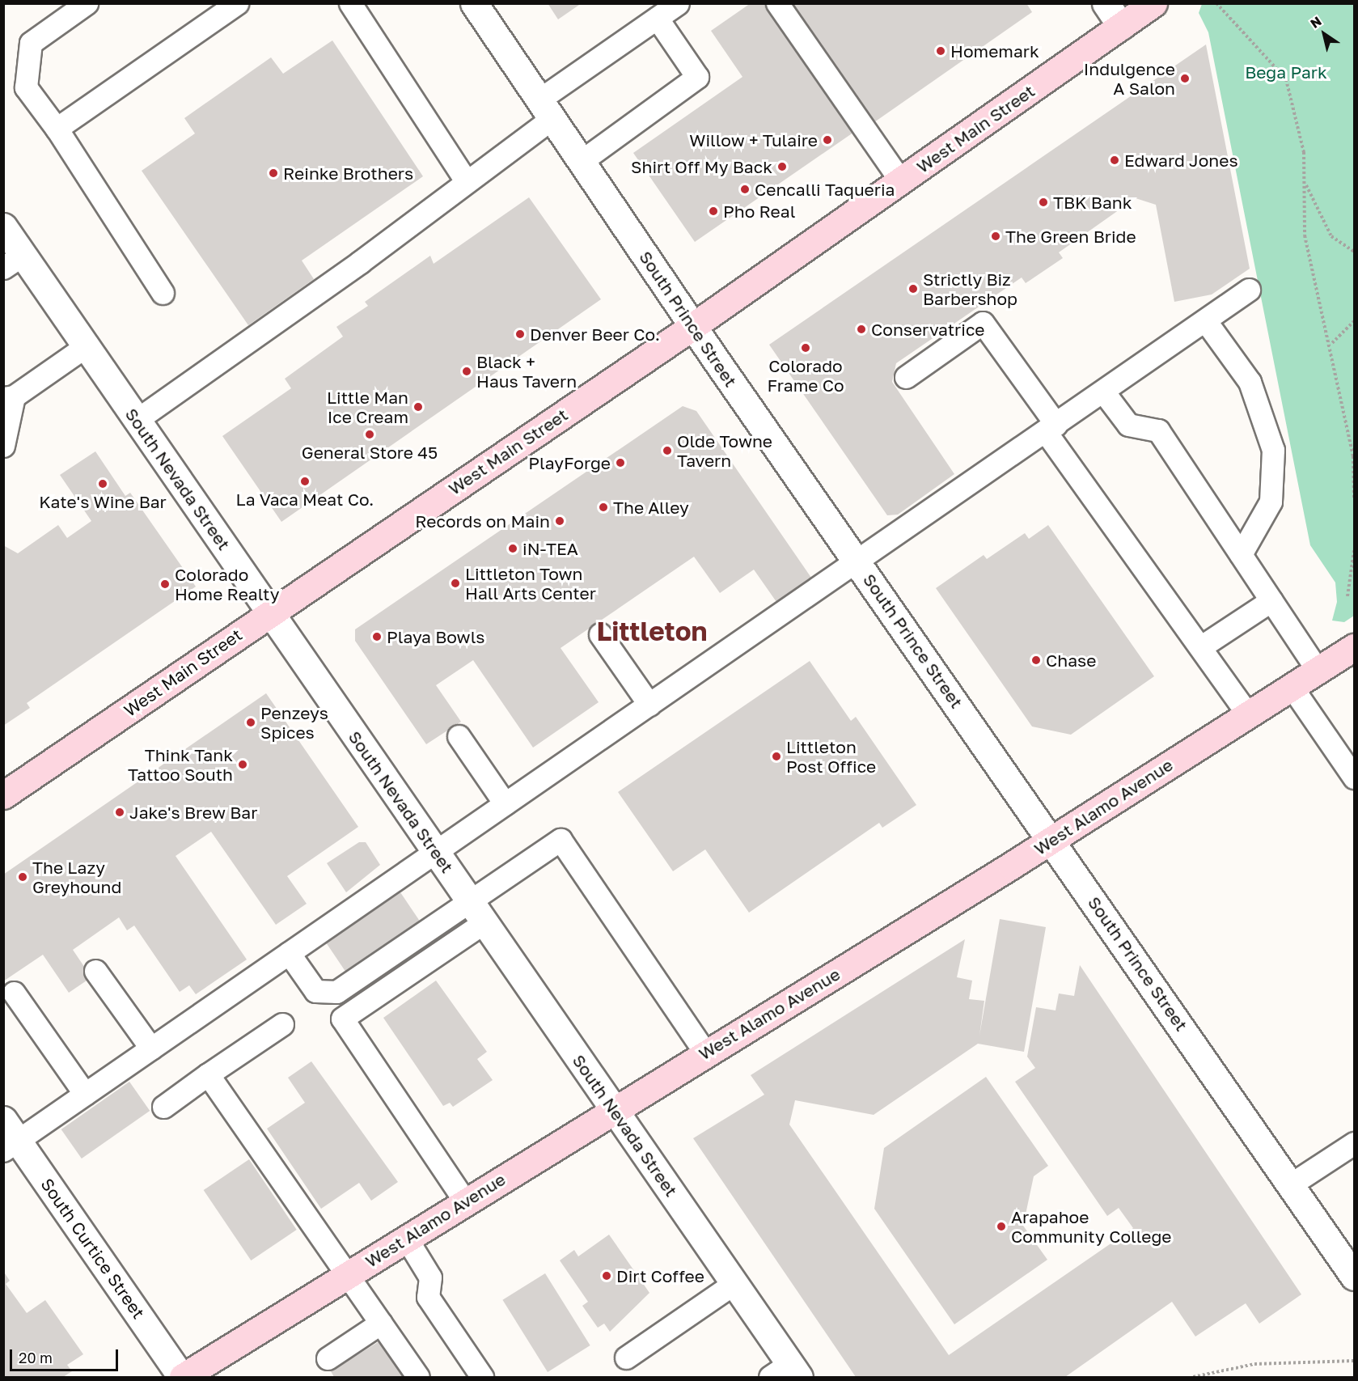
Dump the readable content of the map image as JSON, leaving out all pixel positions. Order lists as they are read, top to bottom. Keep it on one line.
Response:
{"streets":{"main road":["West Main Street","West Alamo Avenue"],"street":["South Prince Street","South Nevada Street","South Curtice Street"]},"crossings":[["West Main Street","South Prince Street"],["West Main Street","South Nevada Street"],["South Prince Street","West Alamo Avenue"],["South Nevada Street","West Alamo Avenue"],["West Alamo Avenue","South Curtice Street"]],"districts":["Littleton"],"parks":["Bega Park"],"places":["Homemark","Indulgence A Salon","Willow + Tulaire","Edward Jones","Shirt Off My Back","Reinke Brothers","Cencalli Taqueria","TBK Bank","Pho Real","The Green Bride","Strictly Biz Barbershop","Conservatrice","Denver Beer Co.","Colorado Frame Co","Black + Haus Tavern","Little Man Ice Cream","General Store 45","Olde Towne Tavern","PlayForge","La Vaca Meat Co.","Kate's Wine Bar","The Alley","Records on Main","iN-TEA","Littleton Town Hall Arts Center","Colorado Home Realty","Playa Bowls","Chase","Penzeys Spices","Littleton Post Office","Think Tank Tattoo South","Jake's Brew Bar","The Lazy Greyhound","Arapahoe Community College","Dirt Coffee"],"scale_bar":"20 m","north":"top left"}
